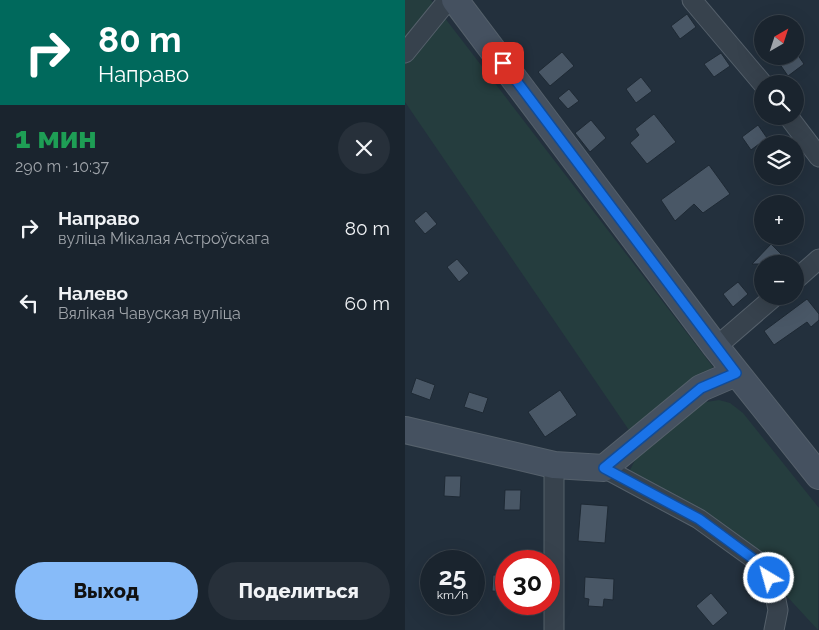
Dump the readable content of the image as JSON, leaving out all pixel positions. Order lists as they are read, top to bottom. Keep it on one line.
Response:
{"north":"top right","page":{"turn":["80 m","Направо"],"map_buttons":["+","−"],"heading":["1 мин","290 m · 10:37"],"list":[{"name":"Направо","note":"вуліца Мікалая Астроўскага","value":"80 m"},{"name":"Налево","note":"Вялікая Чавуская вуліца","value":"60 m"}],"speed":"25 km/h","limit":"30","buttons":["Выход","Поделиться"]}}
